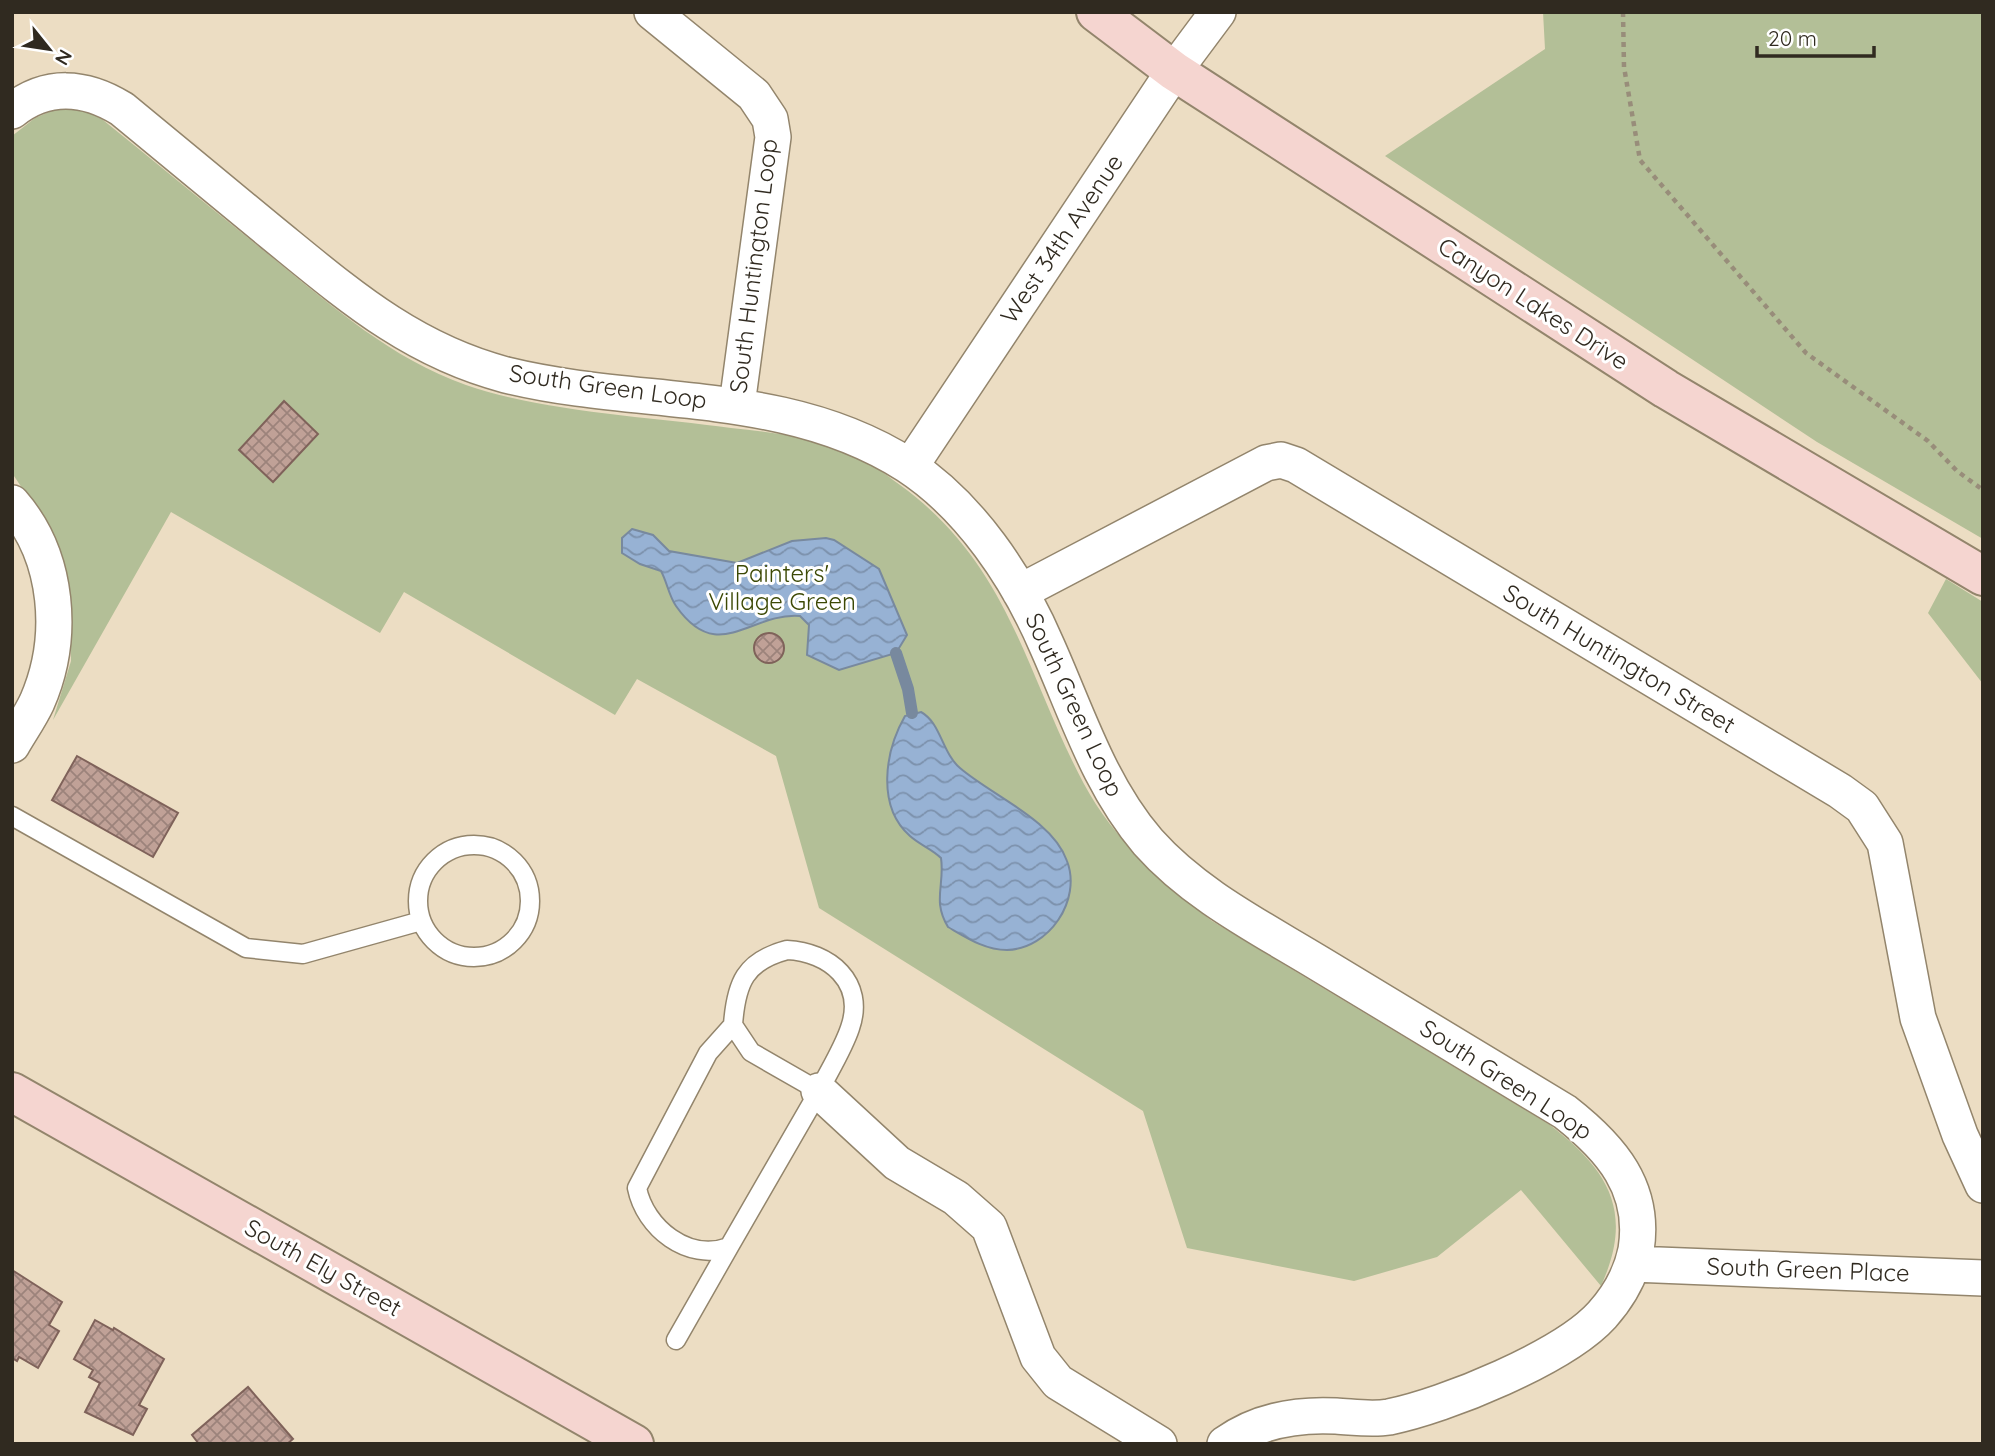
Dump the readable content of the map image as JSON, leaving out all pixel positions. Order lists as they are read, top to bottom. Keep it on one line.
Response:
{"streets":{"street":["West 34th Avenue","South Huntington Loop","Canyon Lakes Drive","South Green Loop","South Huntington Street","South Ely Street","South Green Place"]},"crossings":[["West 34th Avenue","Canyon Lakes Drive"],["West 34th Avenue","South Green Loop"],["South Huntington Loop","South Green Loop"],["South Green Loop","South Huntington Street"],["South Green Loop","South Green Place"]],"parks":["Painters' Village Green"],"scale_bar":"20 m","north":"bottom right"}
